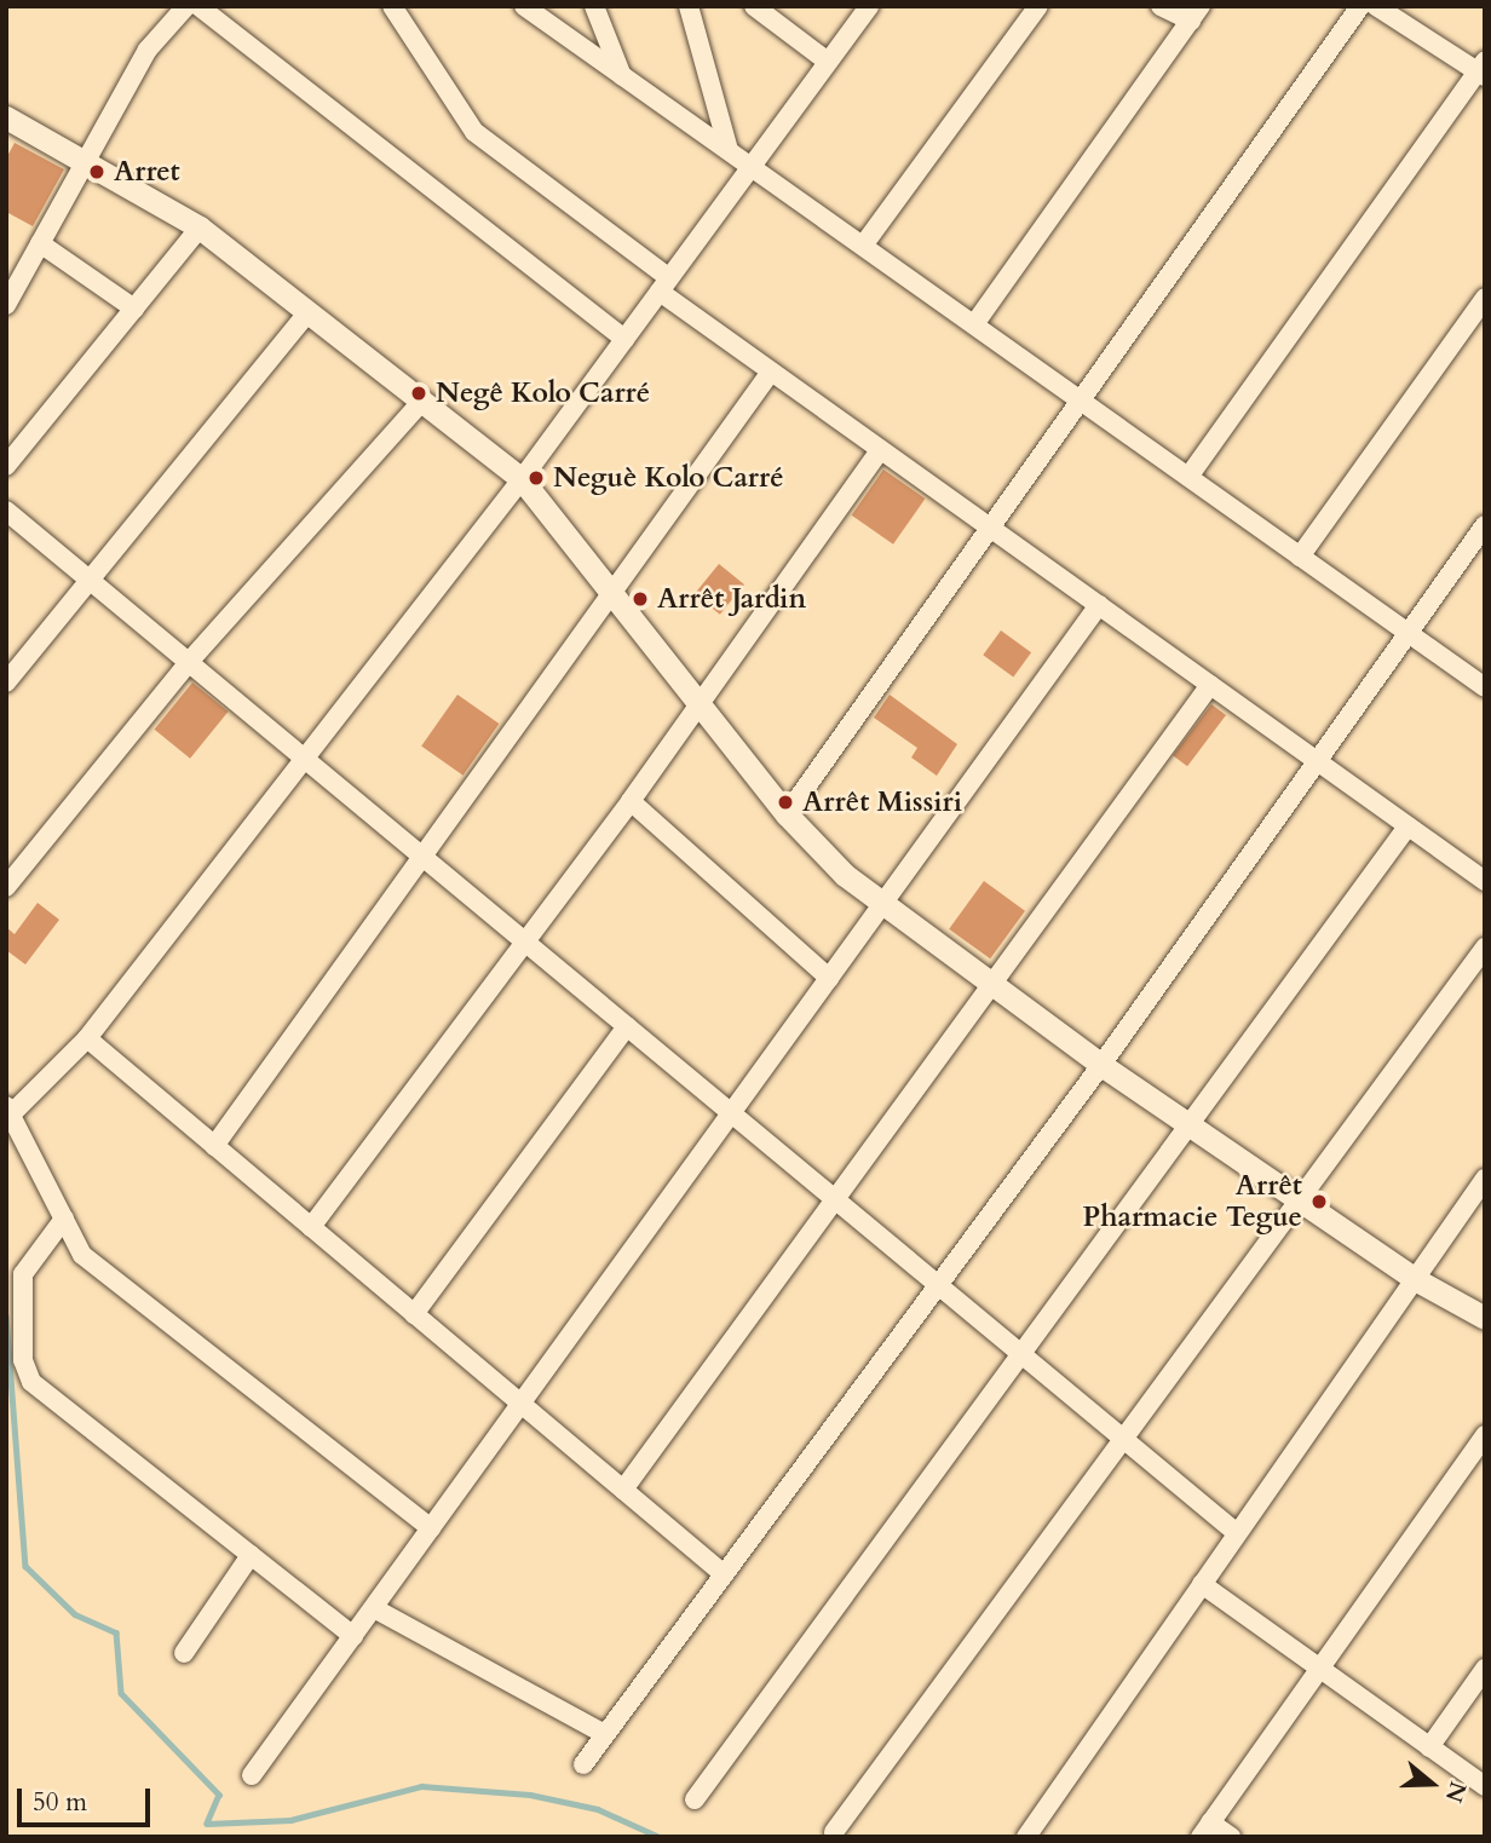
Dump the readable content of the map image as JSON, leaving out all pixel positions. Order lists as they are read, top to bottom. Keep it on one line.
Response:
{"places":["Arret","Negê Kolo Carré","Neguè Kolo Carré","Arrêt Jardin","Arrêt Missiri","Arrêt Pharmacie Tegue"],"scale_bar":"50 m","north":"right"}
